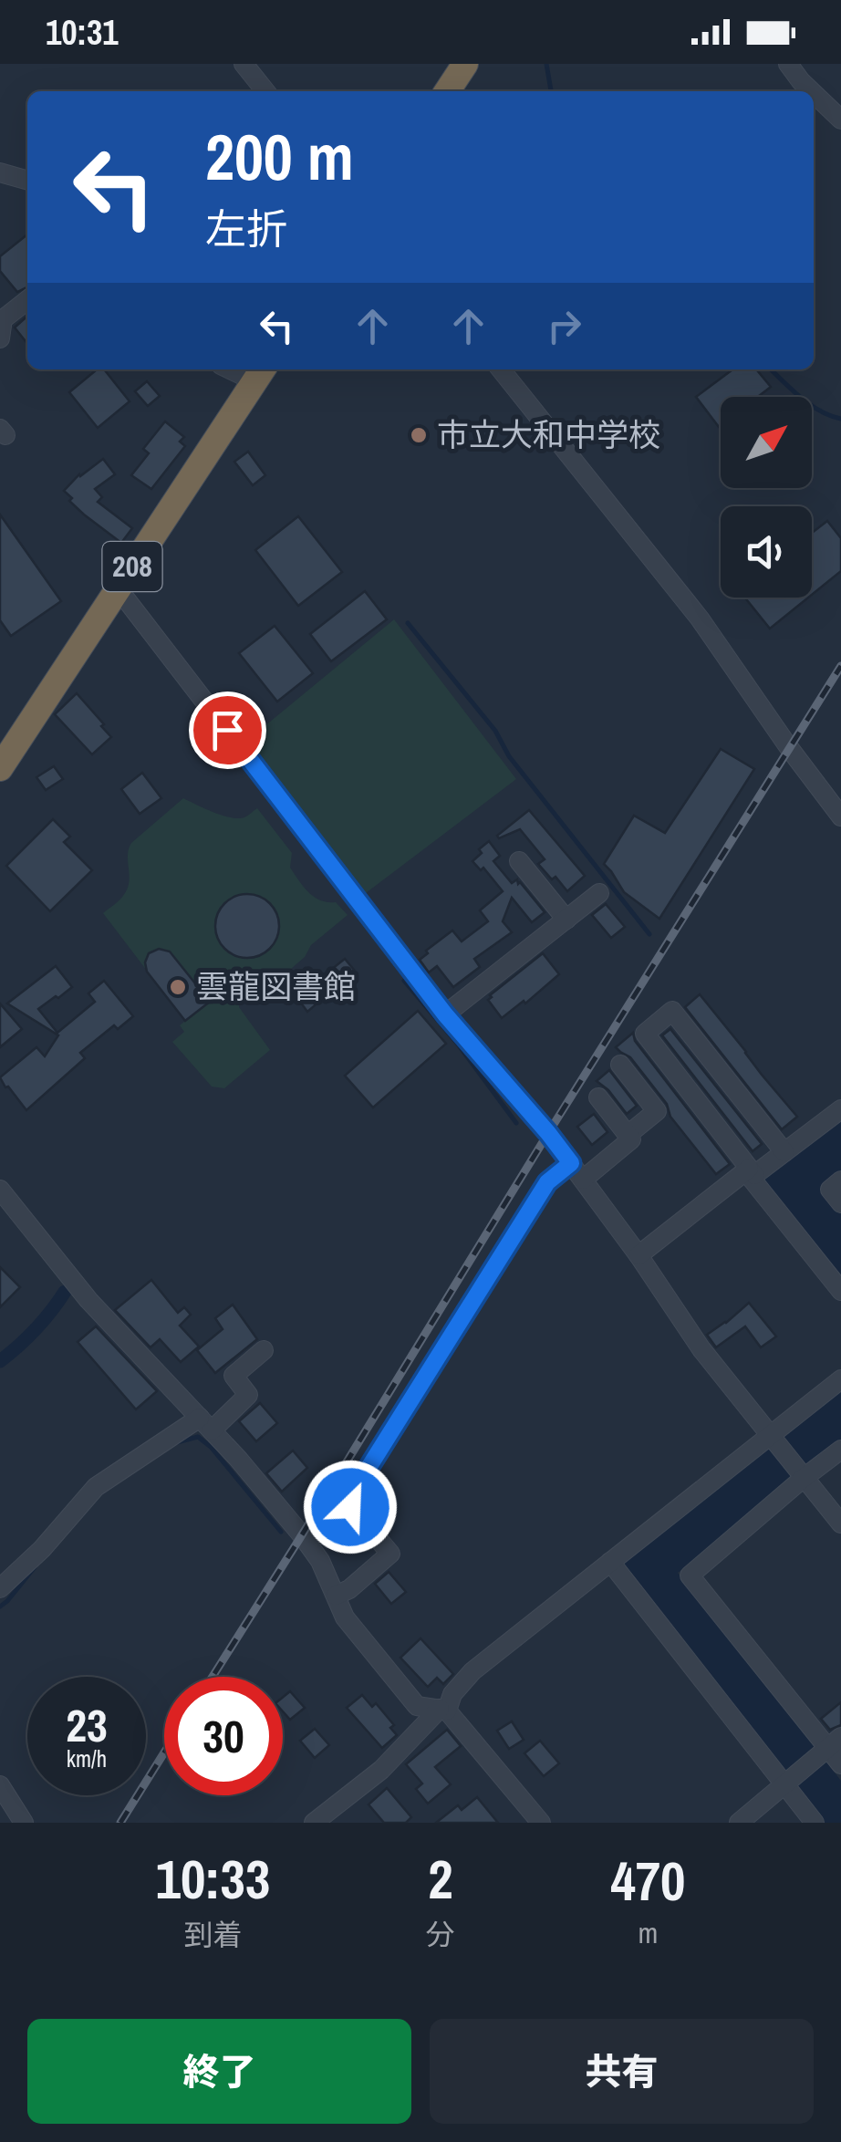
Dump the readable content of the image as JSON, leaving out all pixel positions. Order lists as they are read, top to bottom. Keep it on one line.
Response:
{"streets":{"highway":["208"]},"places":["市立大和中学校","雲龍図書館"],"north":"top right","page":{"status":"10:31","turn":["200 m","左折"],"speed":"23 km/h","limit":"30","eta":["10:33","到着","2","分","470","m"],"buttons":["終了","共有"]}}
